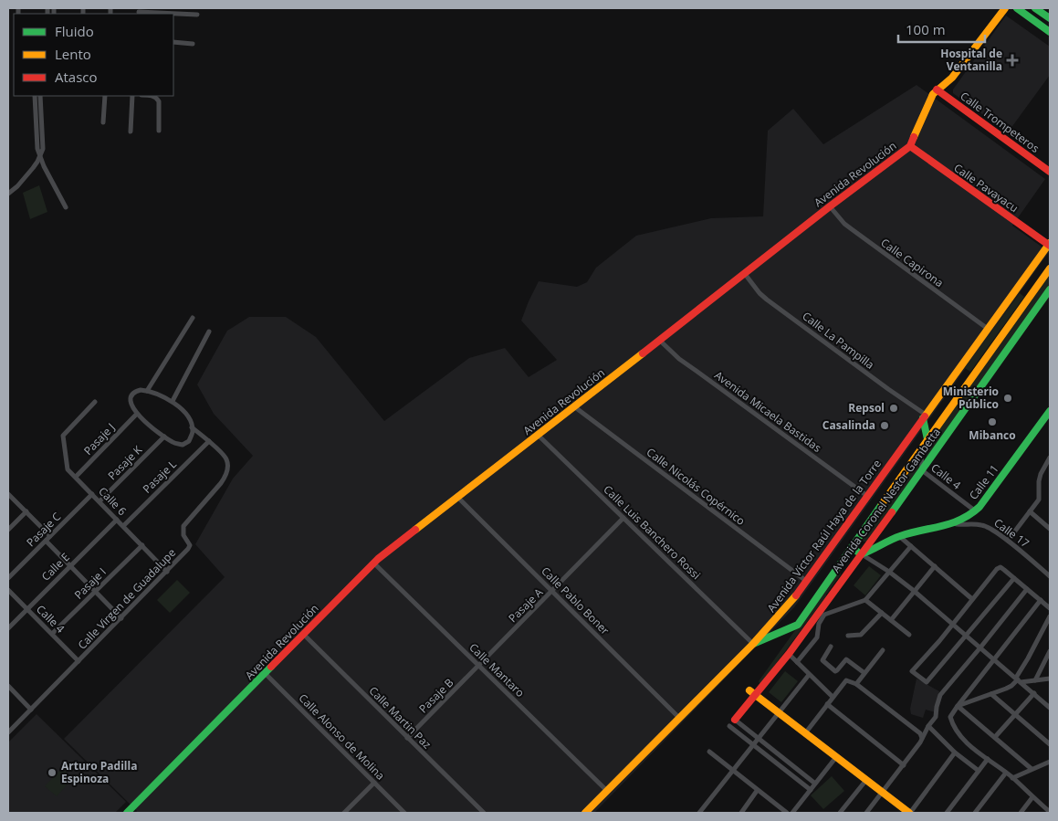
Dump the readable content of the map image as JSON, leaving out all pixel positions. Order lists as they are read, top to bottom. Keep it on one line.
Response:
{"streets":{"main road":["Calle Trompeteros","Avenida Revolución","Calle Pavayacu","Calle 11","Avenida Coronel Nestor Gambetta","Avenida Víctor Raúl Haya de la Torre"],"street":["Calle Capirona","Calle La Pampilla","Avenida Micaela Bastidas","Pasaje J","Pasaje K","Pasaje L","Calle 4","Calle Nicolás Copérnico","Calle 6","Pasaje C","Calle Luis Banchero Rossi","Calle 17","Calle E","Pasaje I","Calle Virgen de Guadalupe","Calle Pablo Boner","Pasaje A","Calle Mantaro","Pasaje B","Calle Martin Paz","Calle Alonso de Molina"]},"crossings":[["Calle Trompeteros","Avenida Revolución"],["Avenida Revolución","Calle Pavayacu"],["Avenida Revolución","Calle Capirona"],["Avenida Revolución","Calle La Pampilla"],["Avenida Revolución","Avenida Micaela Bastidas"],["Avenida Revolución","Calle Nicolás Copérnico"],["Avenida Revolución","Calle Luis Banchero Rossi"],["Avenida Revolución","Calle Pablo Boner"],["Avenida Revolución","Calle Mantaro"],["Avenida Revolución","Calle Martin Paz"],["Avenida Revolución","Calle Alonso de Molina"],["Calle Pavayacu","Avenida Víctor Raúl Haya de la Torre"],["Calle Capirona","Avenida Víctor Raúl Haya de la Torre"],["Calle La Pampilla","Avenida Víctor Raúl Haya de la Torre"],["Avenida Micaela Bastidas","Avenida Víctor Raúl Haya de la Torre"],["Pasaje J","Calle 6"],["Pasaje K","Calle 6"],["Pasaje L","Calle 6"],["Pasaje L","Calle Virgen de Guadalupe"],["Calle 4","Calle 11"],["Calle 4","Avenida Coronel Nestor Gambetta"],["Calle 4","Calle E"],["Calle 4","Pasaje I"],["Calle 4","Calle Virgen de Guadalupe"],["Calle 11","Avenida Coronel Nestor Gambetta"],["Calle 11","Calle 17"],["Calle Nicolás Copérnico","Avenida Víctor Raúl Haya de la Torre"],["Avenida Coronel Nestor Gambetta","Calle Luis Banchero Rossi"],["Avenida Coronel Nestor Gambetta","Avenida Víctor Raúl Haya de la Torre"],["Calle 6","Pasaje C"],["Calle 6","Calle E"],["Calle 6","Pasaje I"],["Calle 6","Calle Virgen de Guadalupe"],["Calle Luis Banchero Rossi","Avenida Víctor Raúl Haya de la Torre"],["Calle Luis Banchero Rossi","Pasaje A"],["Avenida Víctor Raúl Haya de la Torre","Calle Pablo Boner"],["Avenida Víctor Raúl Haya de la Torre","Calle Mantaro"],["Calle Pablo Boner","Pasaje A"],["Pasaje A","Calle Mantaro"],["Pasaje A","Pasaje B"],["Calle Mantaro","Pasaje B"],["Pasaje B","Calle Martin Paz"]],"places":{"health":["Hospital de Ventanilla"],"other":["Ministerio Público","Repsol","Mibanco","Casalinda","Arturo Padilla Espinoza"]},"legend":["Fluido","Lento","Atasco"],"scale_bar":"100 m"}
